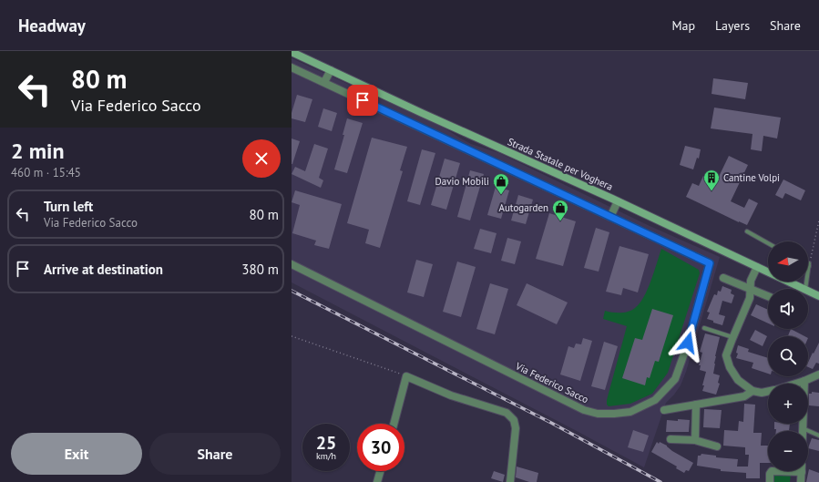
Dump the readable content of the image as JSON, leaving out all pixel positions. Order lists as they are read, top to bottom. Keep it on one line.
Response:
{"streets":{"main road":["Strada Statale per Voghera"],"street":["Via Federico Sacco"]},"places":{"building":["Cantine Volpi"],"shop":["Davio Mobili","Autogarden"]},"north":"left","page":{"header":"Headway","nav":["Map","Layers","Share"],"turn":["80 m","Via Federico Sacco"],"heading":["2 min","460 m · 15:45"],"list":[{"name":"Turn left","note":"Via Federico Sacco","value":"80 m"},{"name":"Arrive at destination","value":"380 m"}],"map_buttons":["+","−"],"speed":"25 km/h","limit":"30","buttons":["Exit","Share"]}}
